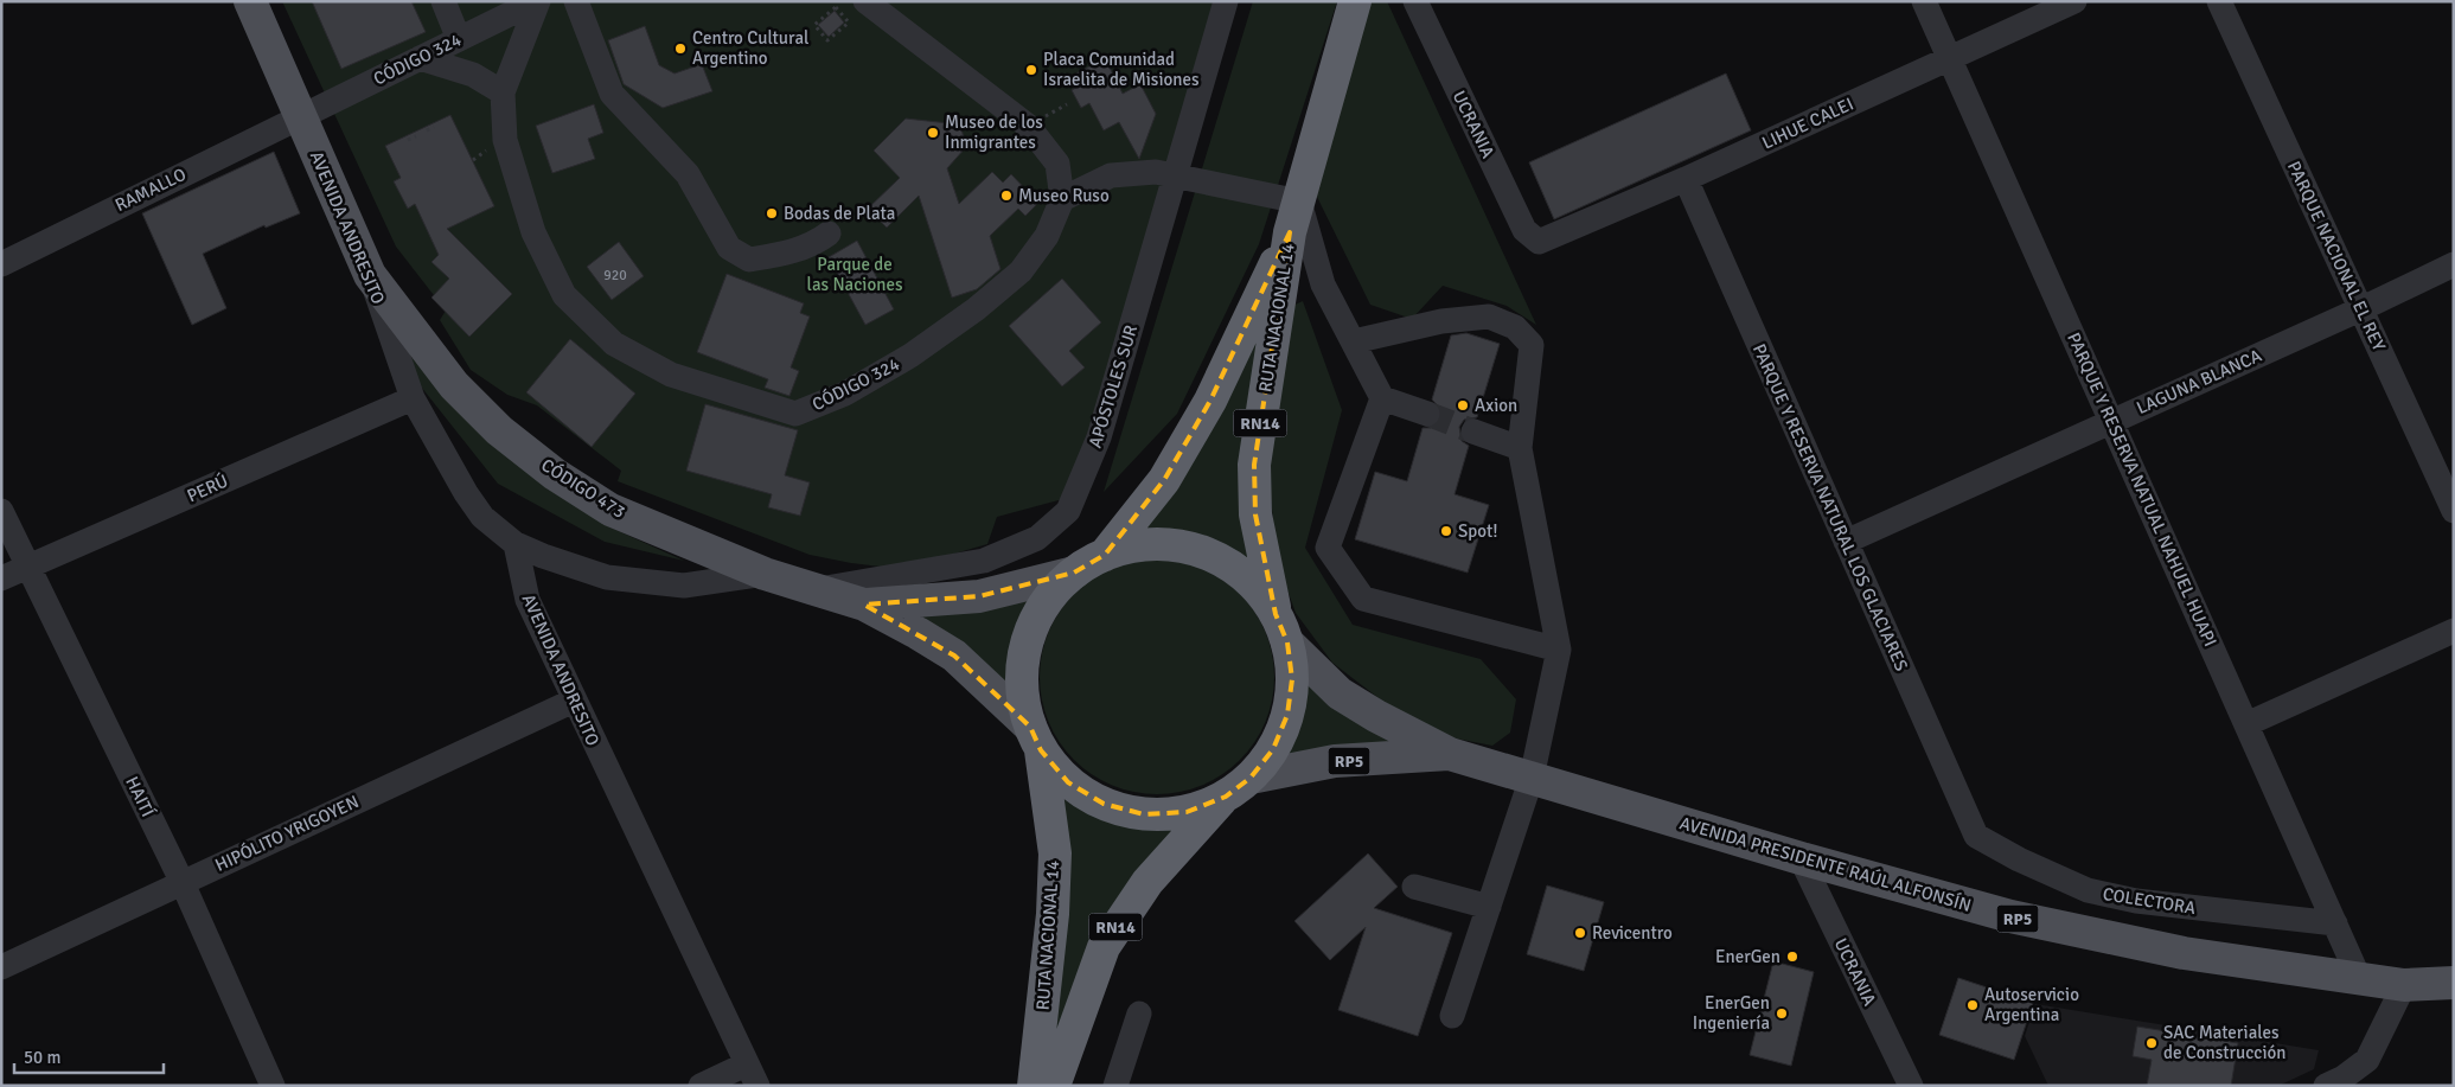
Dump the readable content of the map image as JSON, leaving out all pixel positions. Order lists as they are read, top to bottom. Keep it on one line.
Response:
{"streets":{"highway":["RUTA NACIONAL 14","RN14"],"main road":["AVENIDA ANDRESITO","CÓDIGO 473","RP5","AVENIDA PRESIDENTE RAÚL ALFONSÍN"],"street":["CÓDIGO 324","LIHUE CALEI","UCRANIA","RAMALLO","PARQUE NACIONAL EL REY","LAGUNA BLANCA","APÓSTOLES SUR","PERÚ","PARQUE Y RESERVA NATUAL NAHUEL HUAPI","PARQUE Y RESERVA NATURAL LOS GLACIARES","HAITÍ","HIPÓLITO YRIGOYEN","COLECTORA"]},"crossings":[["CÓDIGO 324","RAMALLO"],["CÓDIGO 324","AVENIDA ANDRESITO"],["LIHUE CALEI","UCRANIA"],["LIHUE CALEI","PARQUE Y RESERVA NATUAL NAHUEL HUAPI"],["LIHUE CALEI","PARQUE Y RESERVA NATURAL LOS GLACIARES"],["UCRANIA","AVENIDA PRESIDENTE RAÚL ALFONSÍN"],["RAMALLO","AVENIDA ANDRESITO"],["AVENIDA ANDRESITO","PERÚ"],["AVENIDA ANDRESITO","CÓDIGO 473"],["AVENIDA ANDRESITO","HIPÓLITO YRIGOYEN"],["PARQUE NACIONAL EL REY","LAGUNA BLANCA"],["RUTA NACIONAL 14","RN14"],["RUTA NACIONAL 14","AVENIDA PRESIDENTE RAÚL ALFONSÍN"],["LAGUNA BLANCA","PARQUE Y RESERVA NATUAL NAHUEL HUAPI"],["LAGUNA BLANCA","PARQUE Y RESERVA NATURAL LOS GLACIARES"],["APÓSTOLES SUR","CÓDIGO 473"],["RN14","AVENIDA PRESIDENTE RAÚL ALFONSÍN"],["PERÚ","HAITÍ"],["PARQUE Y RESERVA NATUAL NAHUEL HUAPI","AVENIDA PRESIDENTE RAÚL ALFONSÍN"],["PARQUE Y RESERVA NATUAL NAHUEL HUAPI","COLECTORA"],["PARQUE Y RESERVA NATURAL LOS GLACIARES","COLECTORA"],["HAITÍ","HIPÓLITO YRIGOYEN"]],"parks":["Parque de las Naciones"],"places":["Centro Cultural Argentino","Placa Comunidad Israelita de Misiones","Museo de los Inmigrantes","Museo Ruso","Bodas de Plata","Axion","Spot!","Revicentro","EnerGen","Autoservicio Argentina","EnerGen Ingeniería","SAC Materiales de Construcción"],"house_numbers":["920"],"scale_bar":"50 m"}
